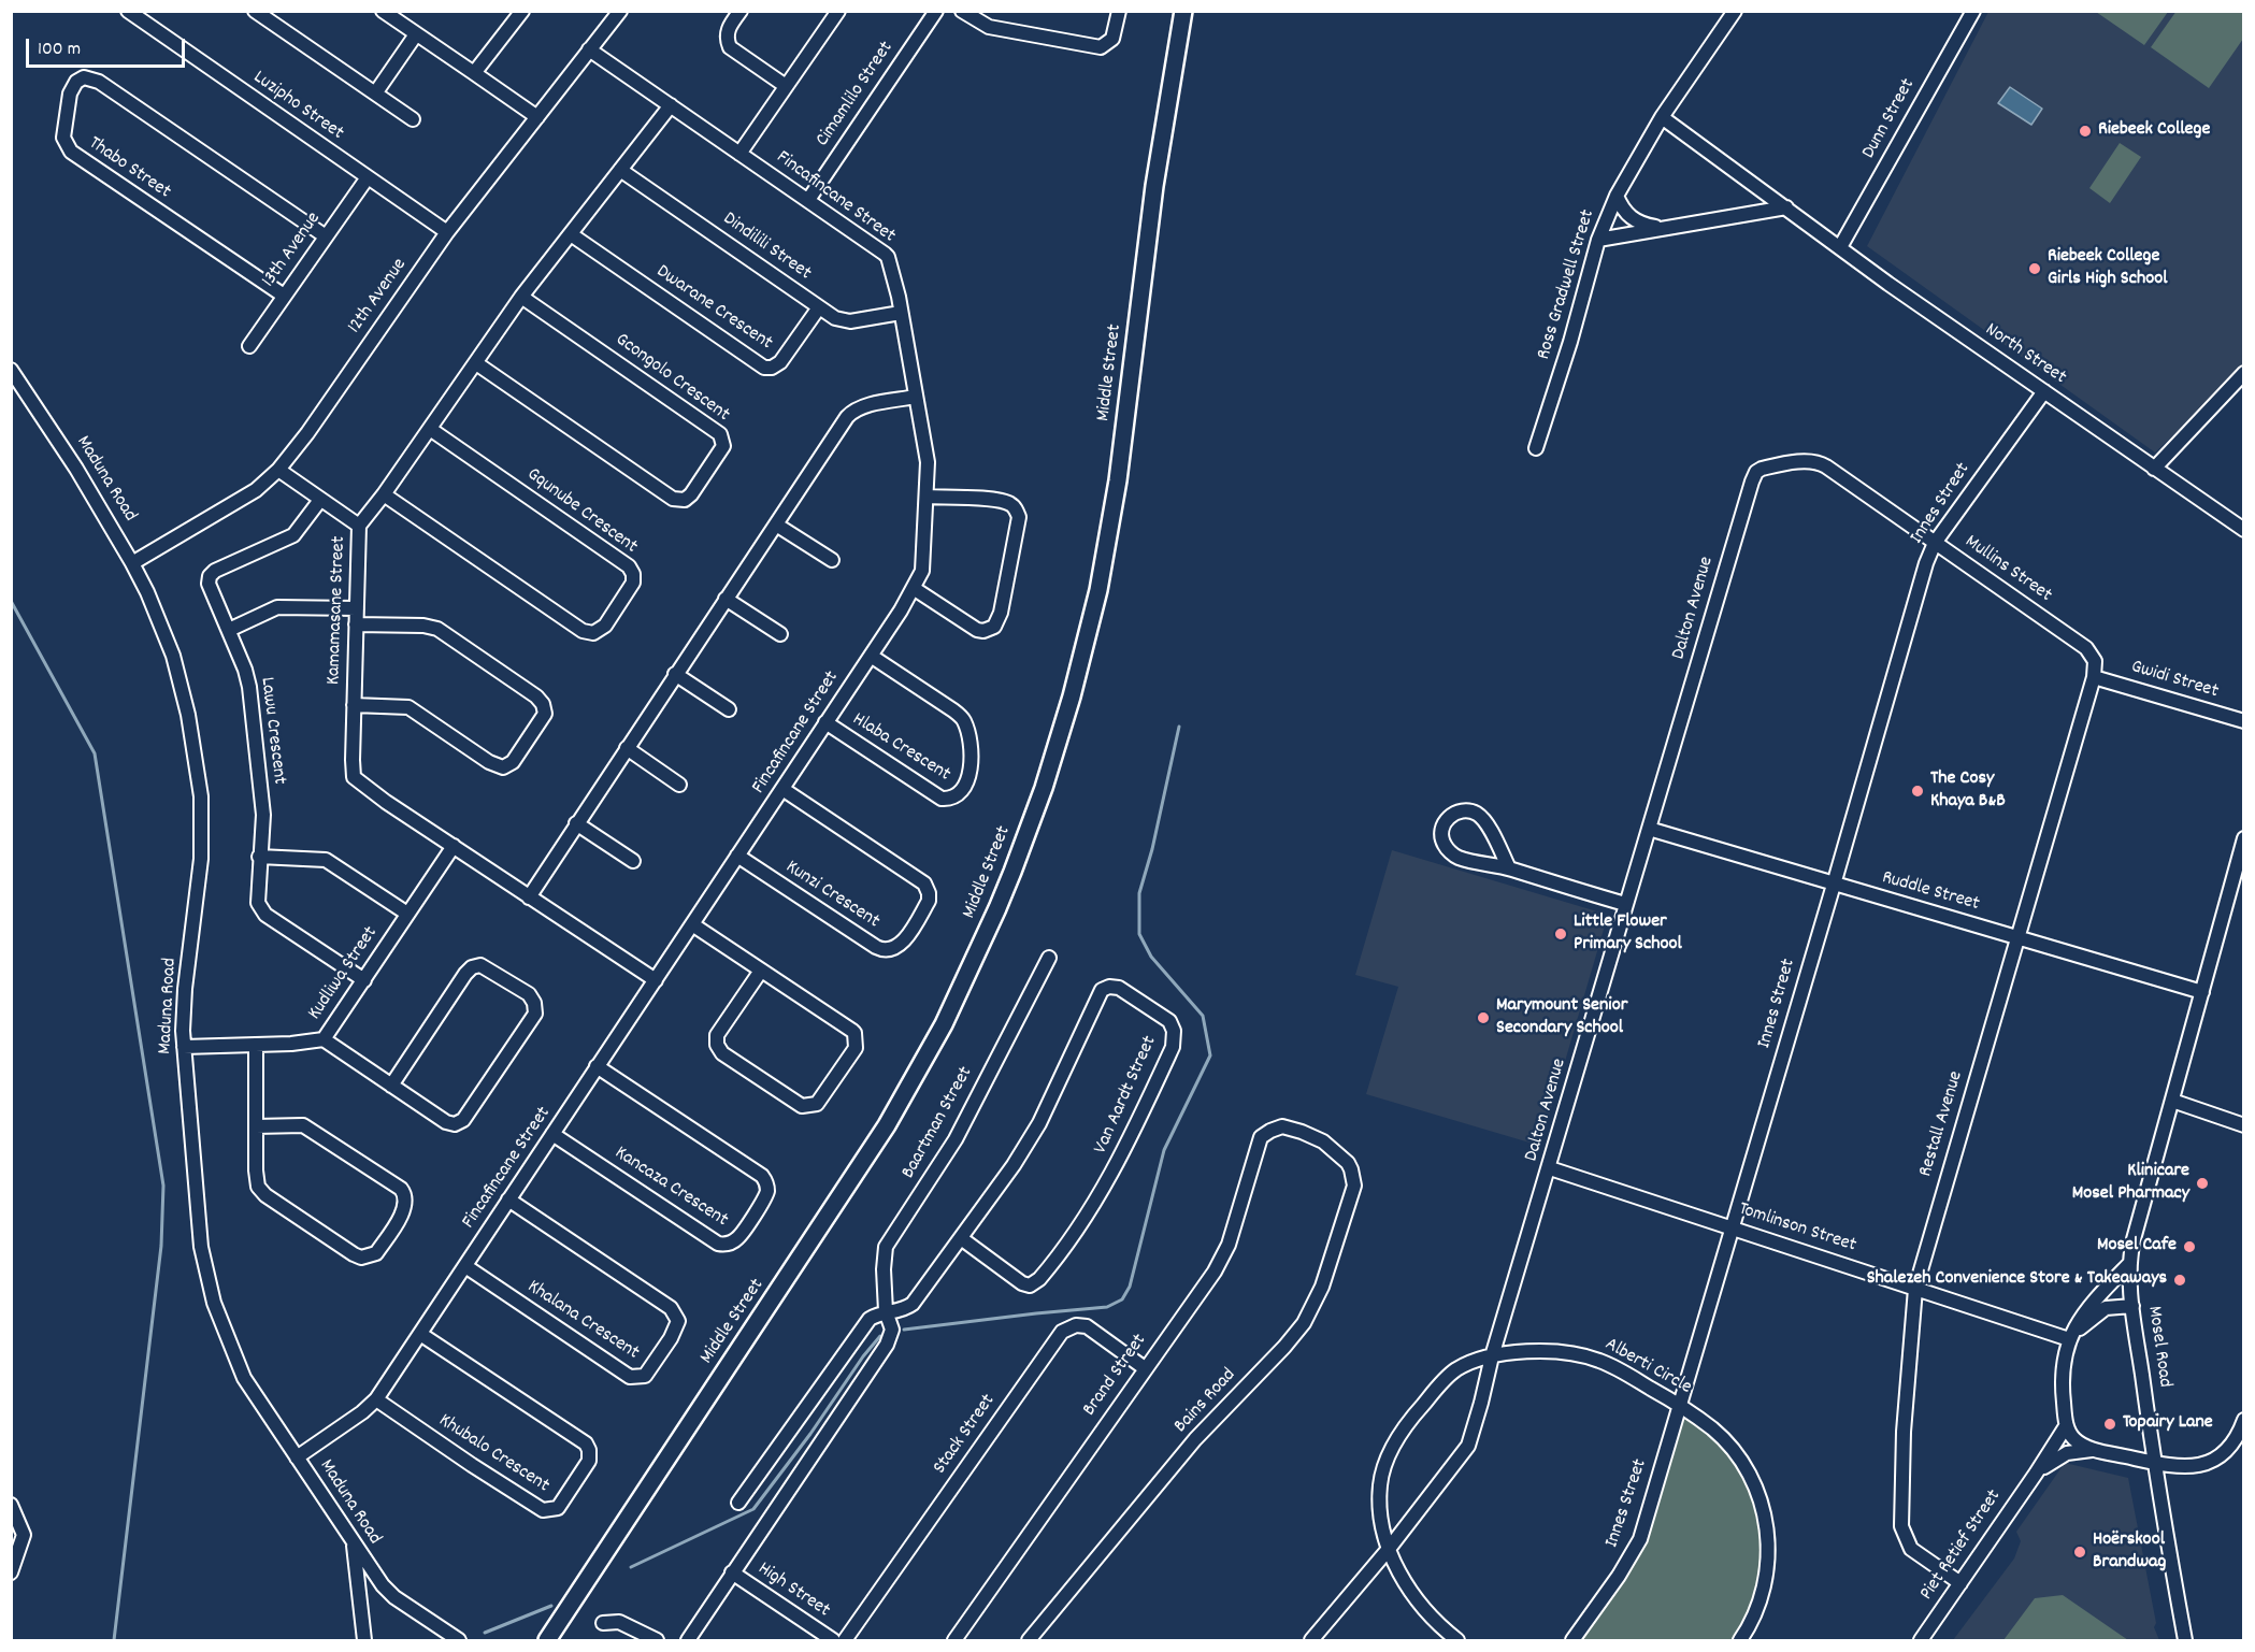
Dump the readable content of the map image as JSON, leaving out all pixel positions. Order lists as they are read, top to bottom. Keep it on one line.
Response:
{"streets":{"main road":["Middle Street"],"street":["Cimamlilo Street","Luzipho Street","Dunn Street","Thabo Street","Fincafincane Street","Dindilili Street","13th Avenue","Ross Gradwell Street","12th Avenue","Dwarane Crescent","North Street","Gcongolo Crescent","Maduna Road","Innes Street","Gqunube Crescent","Mullins Street","Dalton Avenue","Kamamasane Street","Gwidi Street","Lawu Crescent","Hlaba Crescent","Ruddle Street","Kunzi Crescent","Kudliwa Street","Van Aardt Street","Baartman Street","Restall Avenue","Kancaza Crescent","Tomlinson Street","Khalana Crescent","Mosel Road","Alberti Circle","Brand Street","Bains Road","Stack Street","Khubalo Crescent","Piet Retief Street","High Street"]},"crossings":[["Cimamlilo Street","Fincafincane Street"],["Luzipho Street","13th Avenue"],["Luzipho Street","12th Avenue"],["Dunn Street","North Street"],["Thabo Street","13th Avenue"],["Fincafincane Street","Dindilili Street"],["Fincafincane Street","12th Avenue"],["Fincafincane Street","Maduna Road"],["Fincafincane Street","Kamamasane Street"],["Fincafincane Street","Hlaba Crescent"],["Fincafincane Street","Kunzi Crescent"],["Fincafincane Street","Kancaza Crescent"],["Fincafincane Street","Khalana Crescent"],["Fincafincane Street","Khubalo Crescent"],["Dindilili Street","Dwarane Crescent"],["Dindilili Street","Kamamasane Street"],["Ross Gradwell Street","North Street"],["12th Avenue","Maduna Road"],["Dwarane Crescent","Kamamasane Street"],["North Street","Innes Street"],["Gcongolo Crescent","Kamamasane Street"],["Maduna Road","Kudliwa Street"],["Innes Street","Mullins Street"],["Innes Street","Ruddle Street"],["Innes Street","Tomlinson Street"],["Innes Street","Alberti Circle"],["Gqunube Crescent","Kamamasane Street"],["Mullins Street","Dalton Avenue"],["Mullins Street","Restall Avenue"],["Dalton Avenue","Ruddle Street"],["Dalton Avenue","Tomlinson Street"],["Dalton Avenue","Alberti Circle"],["Kamamasane Street","Kudliwa Street"],["Gwidi Street","Restall Avenue"],["Lawu Crescent","Kudliwa Street"],["Ruddle Street","Restall Avenue"],["Ruddle Street","Mosel Road"],["Van Aardt Street","Baartman Street"],["Baartman Street","High Street"],["Restall Avenue","Tomlinson Street"],["Restall Avenue","Piet Retief Street"],["Mosel Road","Piet Retief Street"],["Brand Street","Bains Road"],["Brand Street","Stack Street"]],"places":["Riebeek College","Riebeek College Girls High School","The Cosy Khaya B&B","Little Flower Primary School","Marymount Senior Secondary School","Klinicare Mosel Pharmacy","Mosel Cafe","Shalezeh Convenience Store & Takeaways","Topairy Lane","Hoërskool Brandwag"],"scale_bar":"100 m"}
